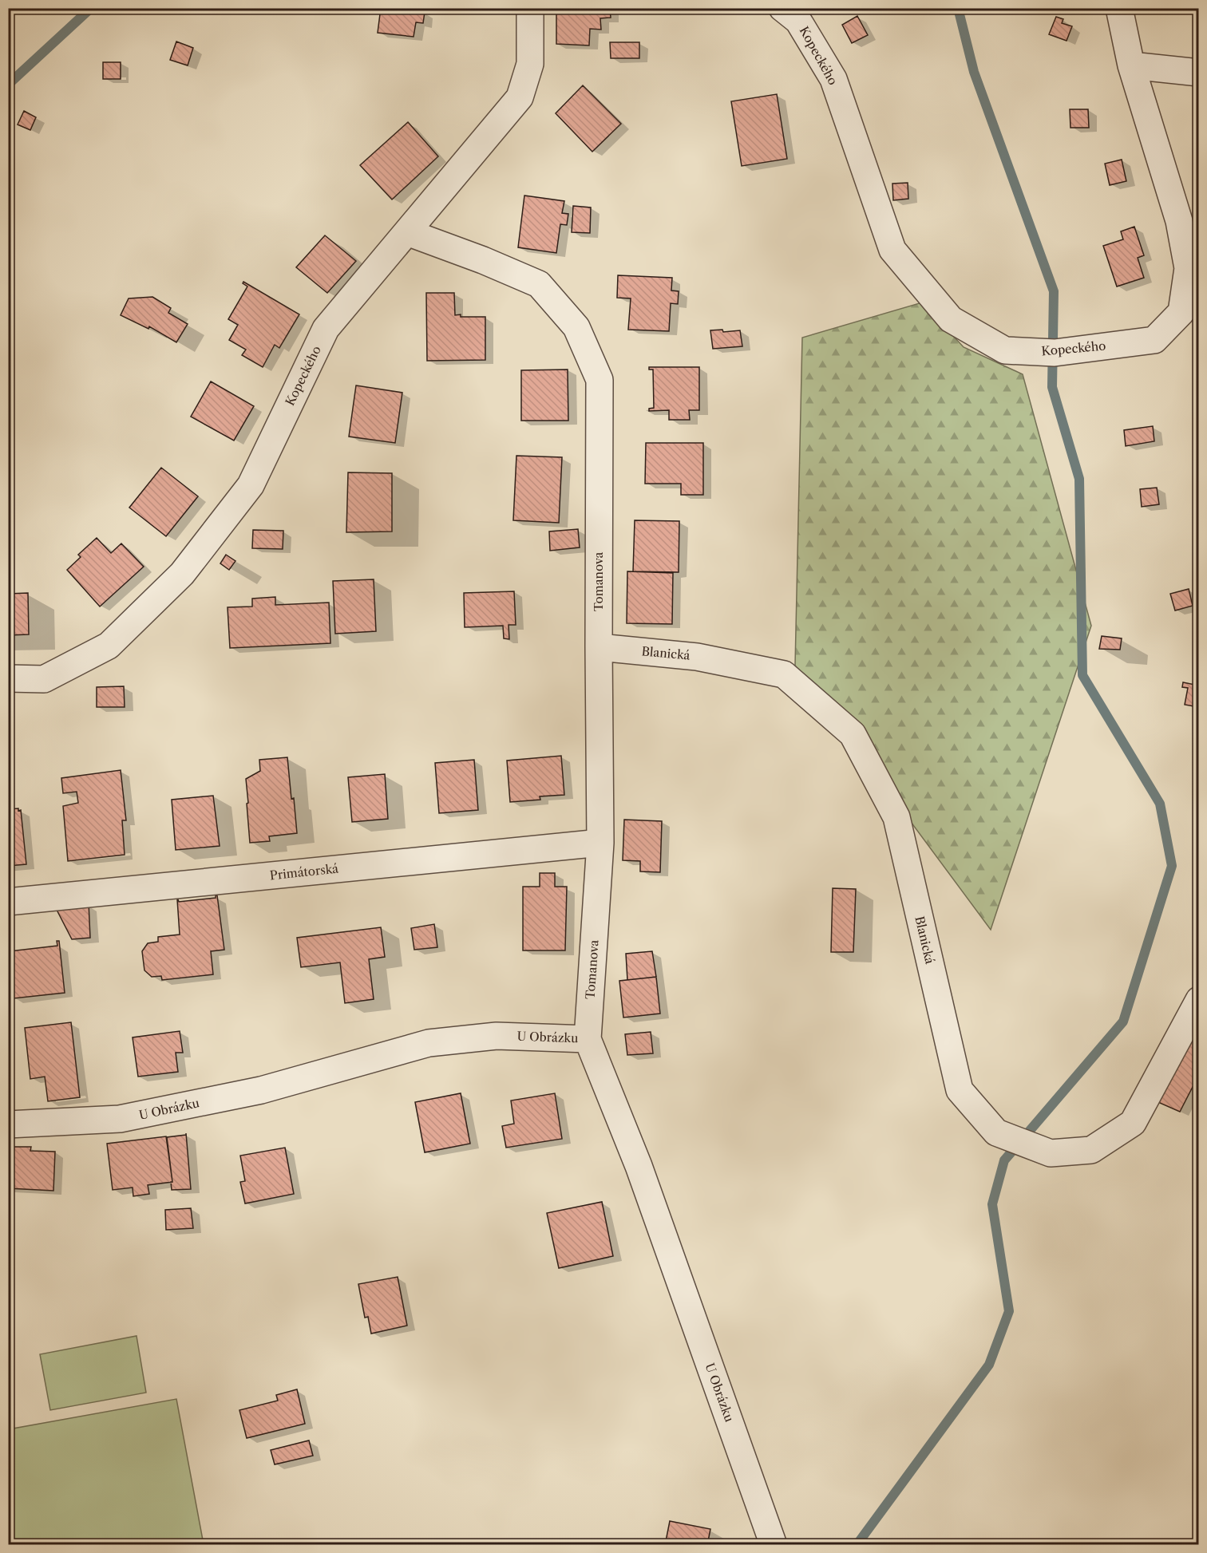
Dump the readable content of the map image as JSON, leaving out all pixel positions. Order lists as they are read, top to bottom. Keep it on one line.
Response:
{"streets":{"street":["Kopeckého","Tomanova","Blanická","Primátorská","U Obrázku"]},"crossings":[["Kopeckého","Tomanova"],["Tomanova","Blanická"],["Tomanova","Primátorská"],["Tomanova","U Obrázku"]]}
